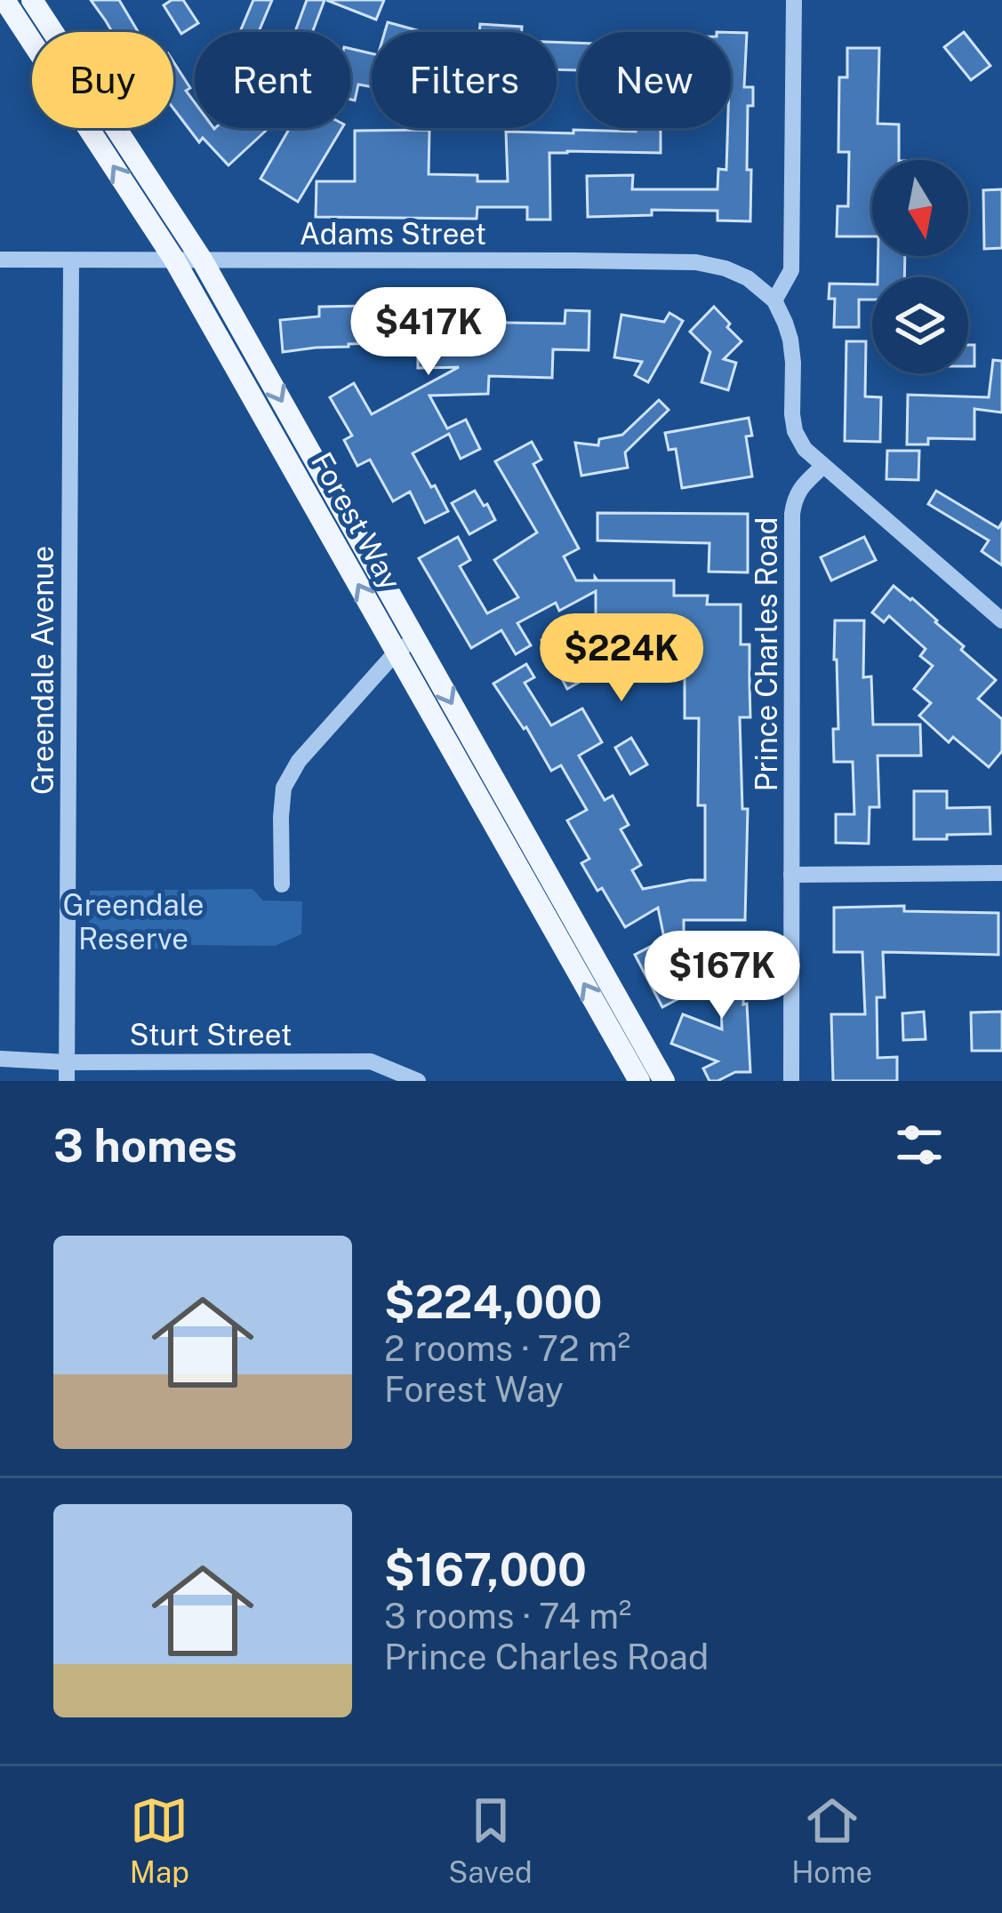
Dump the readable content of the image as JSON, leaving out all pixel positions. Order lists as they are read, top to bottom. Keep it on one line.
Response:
{"streets":{"main road":["Forest Way"],"street":["Adams Street","Prince Charles Road","Greendale Avenue","Sturt Street"]},"crossings":[["Adams Street","Forest Way"],["Adams Street","Greendale Avenue"],["Greendale Avenue","Sturt Street"]],"parks":["Greendale Reserve"],"north":"bottom","page":{"chip":["Buy","Rent","Filters","New"],"price":["$417K","$224K","$167K"],"heading":"3 homes","list":[{"name":"$224,000","note":"2 rooms · 72 m² · Forest Way"},{"name":"$167,000","note":"3 rooms · 74 m² · Prince Charles Road"}],"tabs":["Map","Saved","Home"]}}
